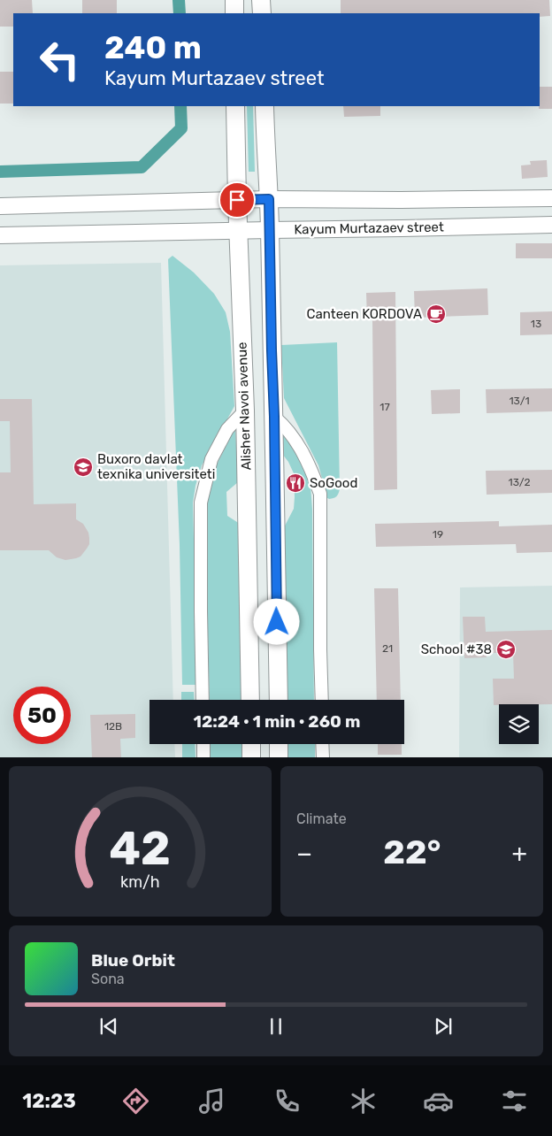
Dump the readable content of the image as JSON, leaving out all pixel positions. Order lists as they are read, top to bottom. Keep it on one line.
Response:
{"streets":{"main road":["Alisher Navoi avenue"],"street":["Kayum Murtazaev street"]},"crossings":[["Kayum Murtazaev street","Alisher Navoi avenue"]],"places":{"cafe":["Canteen KORDOVA"],"school or university":["Buxoro davlat texnika universiteti","School #38"],"restaurant":["SoGood"]},"house_numbers":["13","13/1","17","13/2","19","21","12B"],"page":{"turn":["240 m","Kayum Murtazaev street"],"limit":"50","trip":"12:24 · 1 min · 260 m","tile":"Climate","heat":["−","22°","+"],"song":["Blue Orbit","Sona"],"tabs":"12:23","gauge":["42","km/h"]}}
